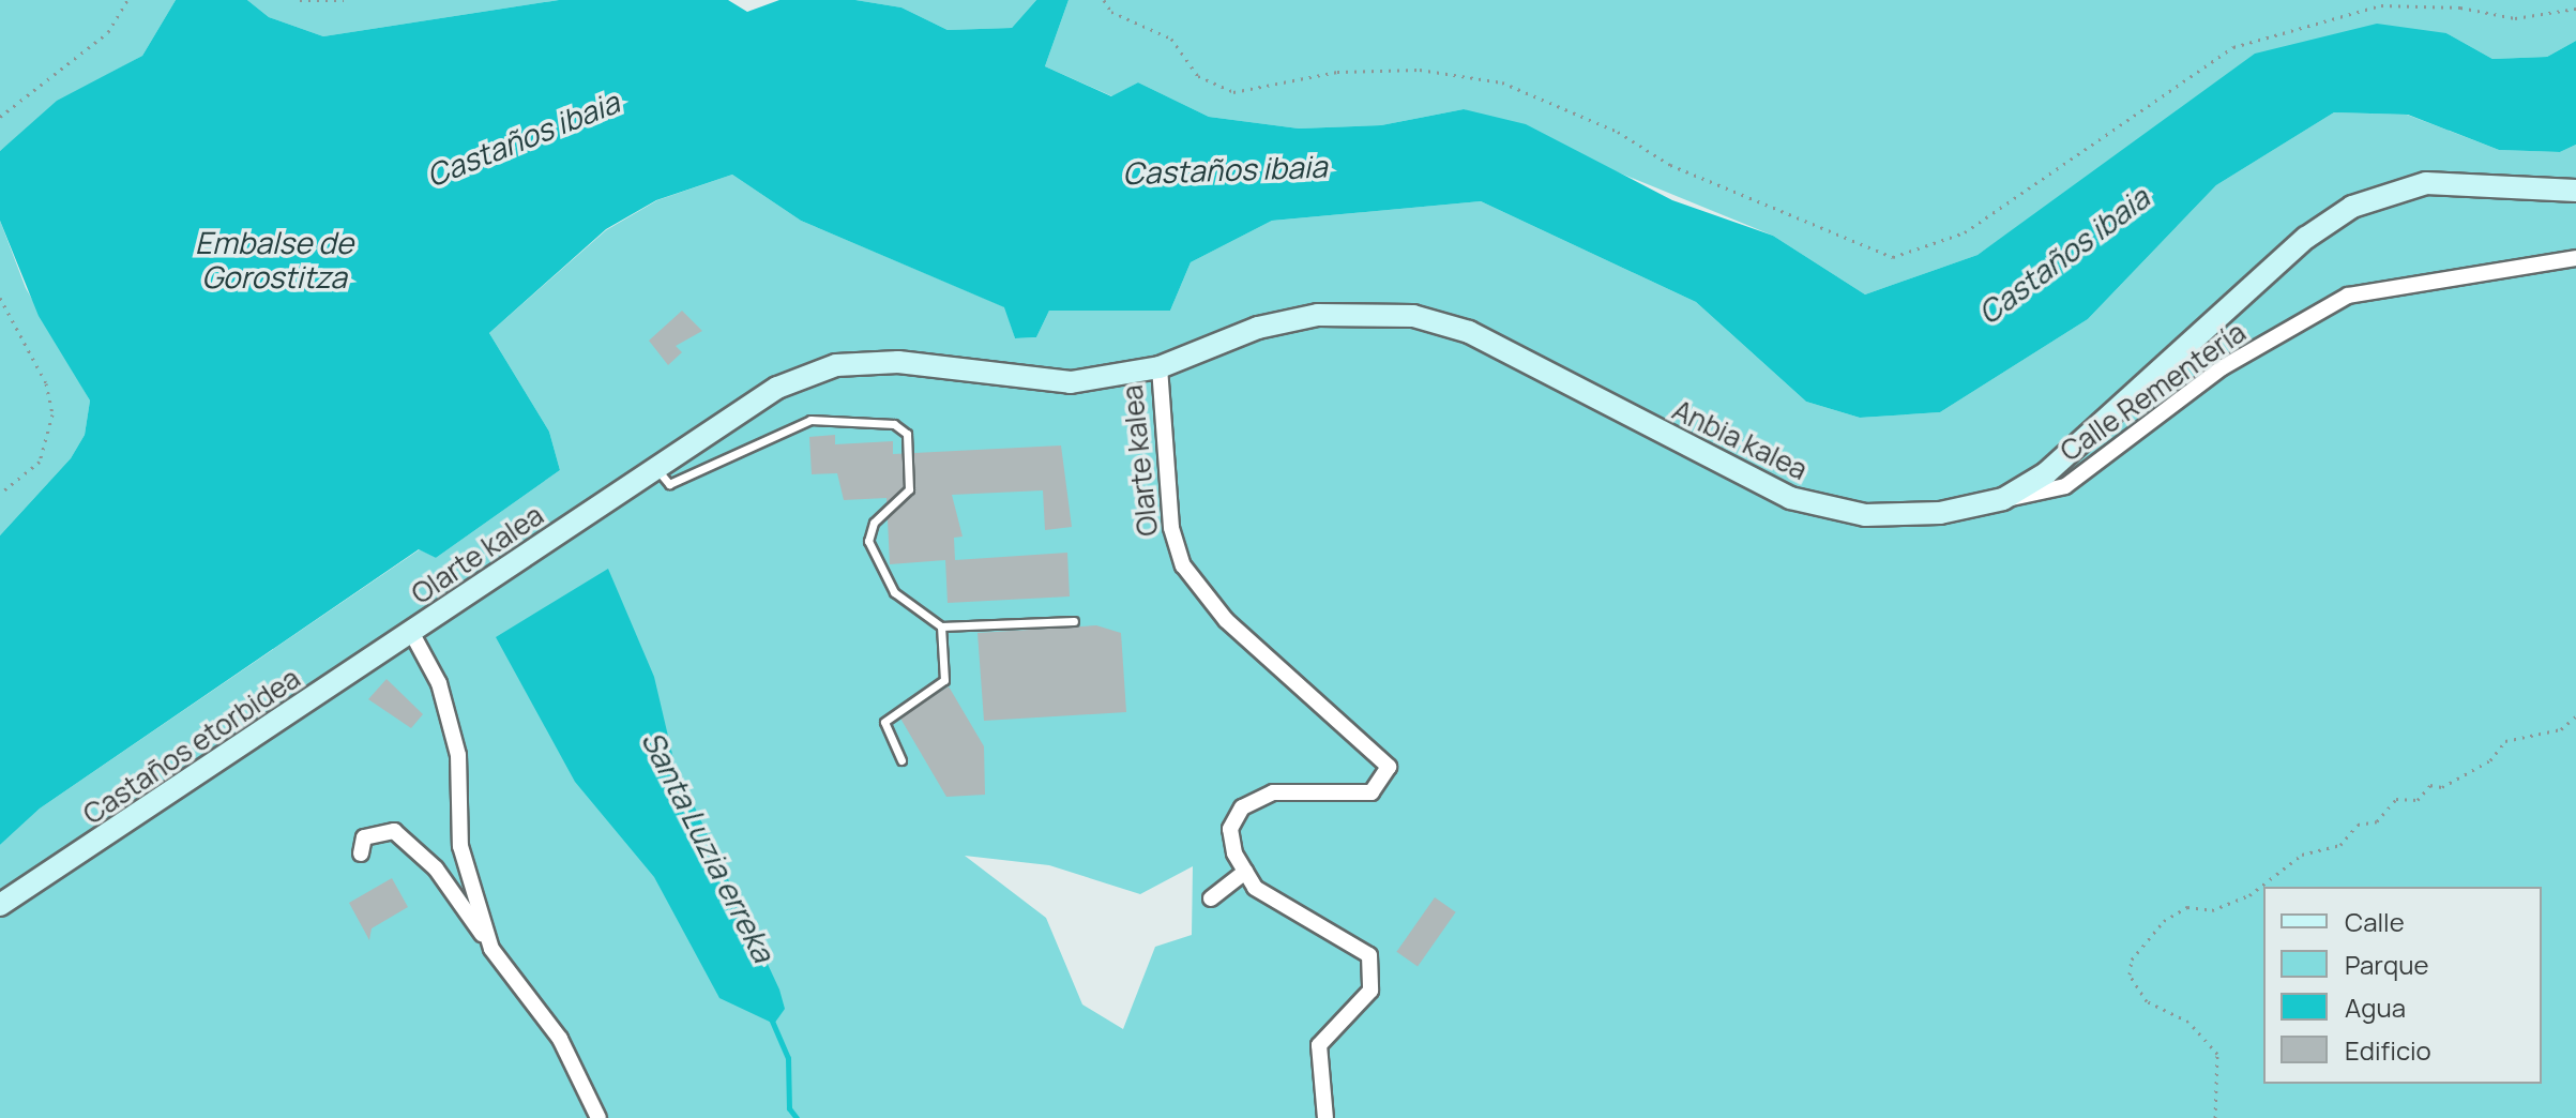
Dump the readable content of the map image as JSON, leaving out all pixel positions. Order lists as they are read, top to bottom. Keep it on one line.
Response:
{"streets":{"street":["Calle Rementería","Anbia kalea","Olarte kalea","Castaños etorbidea"]},"crossings":[["Calle Rementería","Anbia kalea"],["Anbia kalea","Olarte kalea"],["Olarte kalea","Castaños etorbidea"]],"water":["Castaños ibaia","Embalse de Gorostitza","Santa Luzia erreka"],"legend":["Calle","Parque","Agua","Edificio"]}
